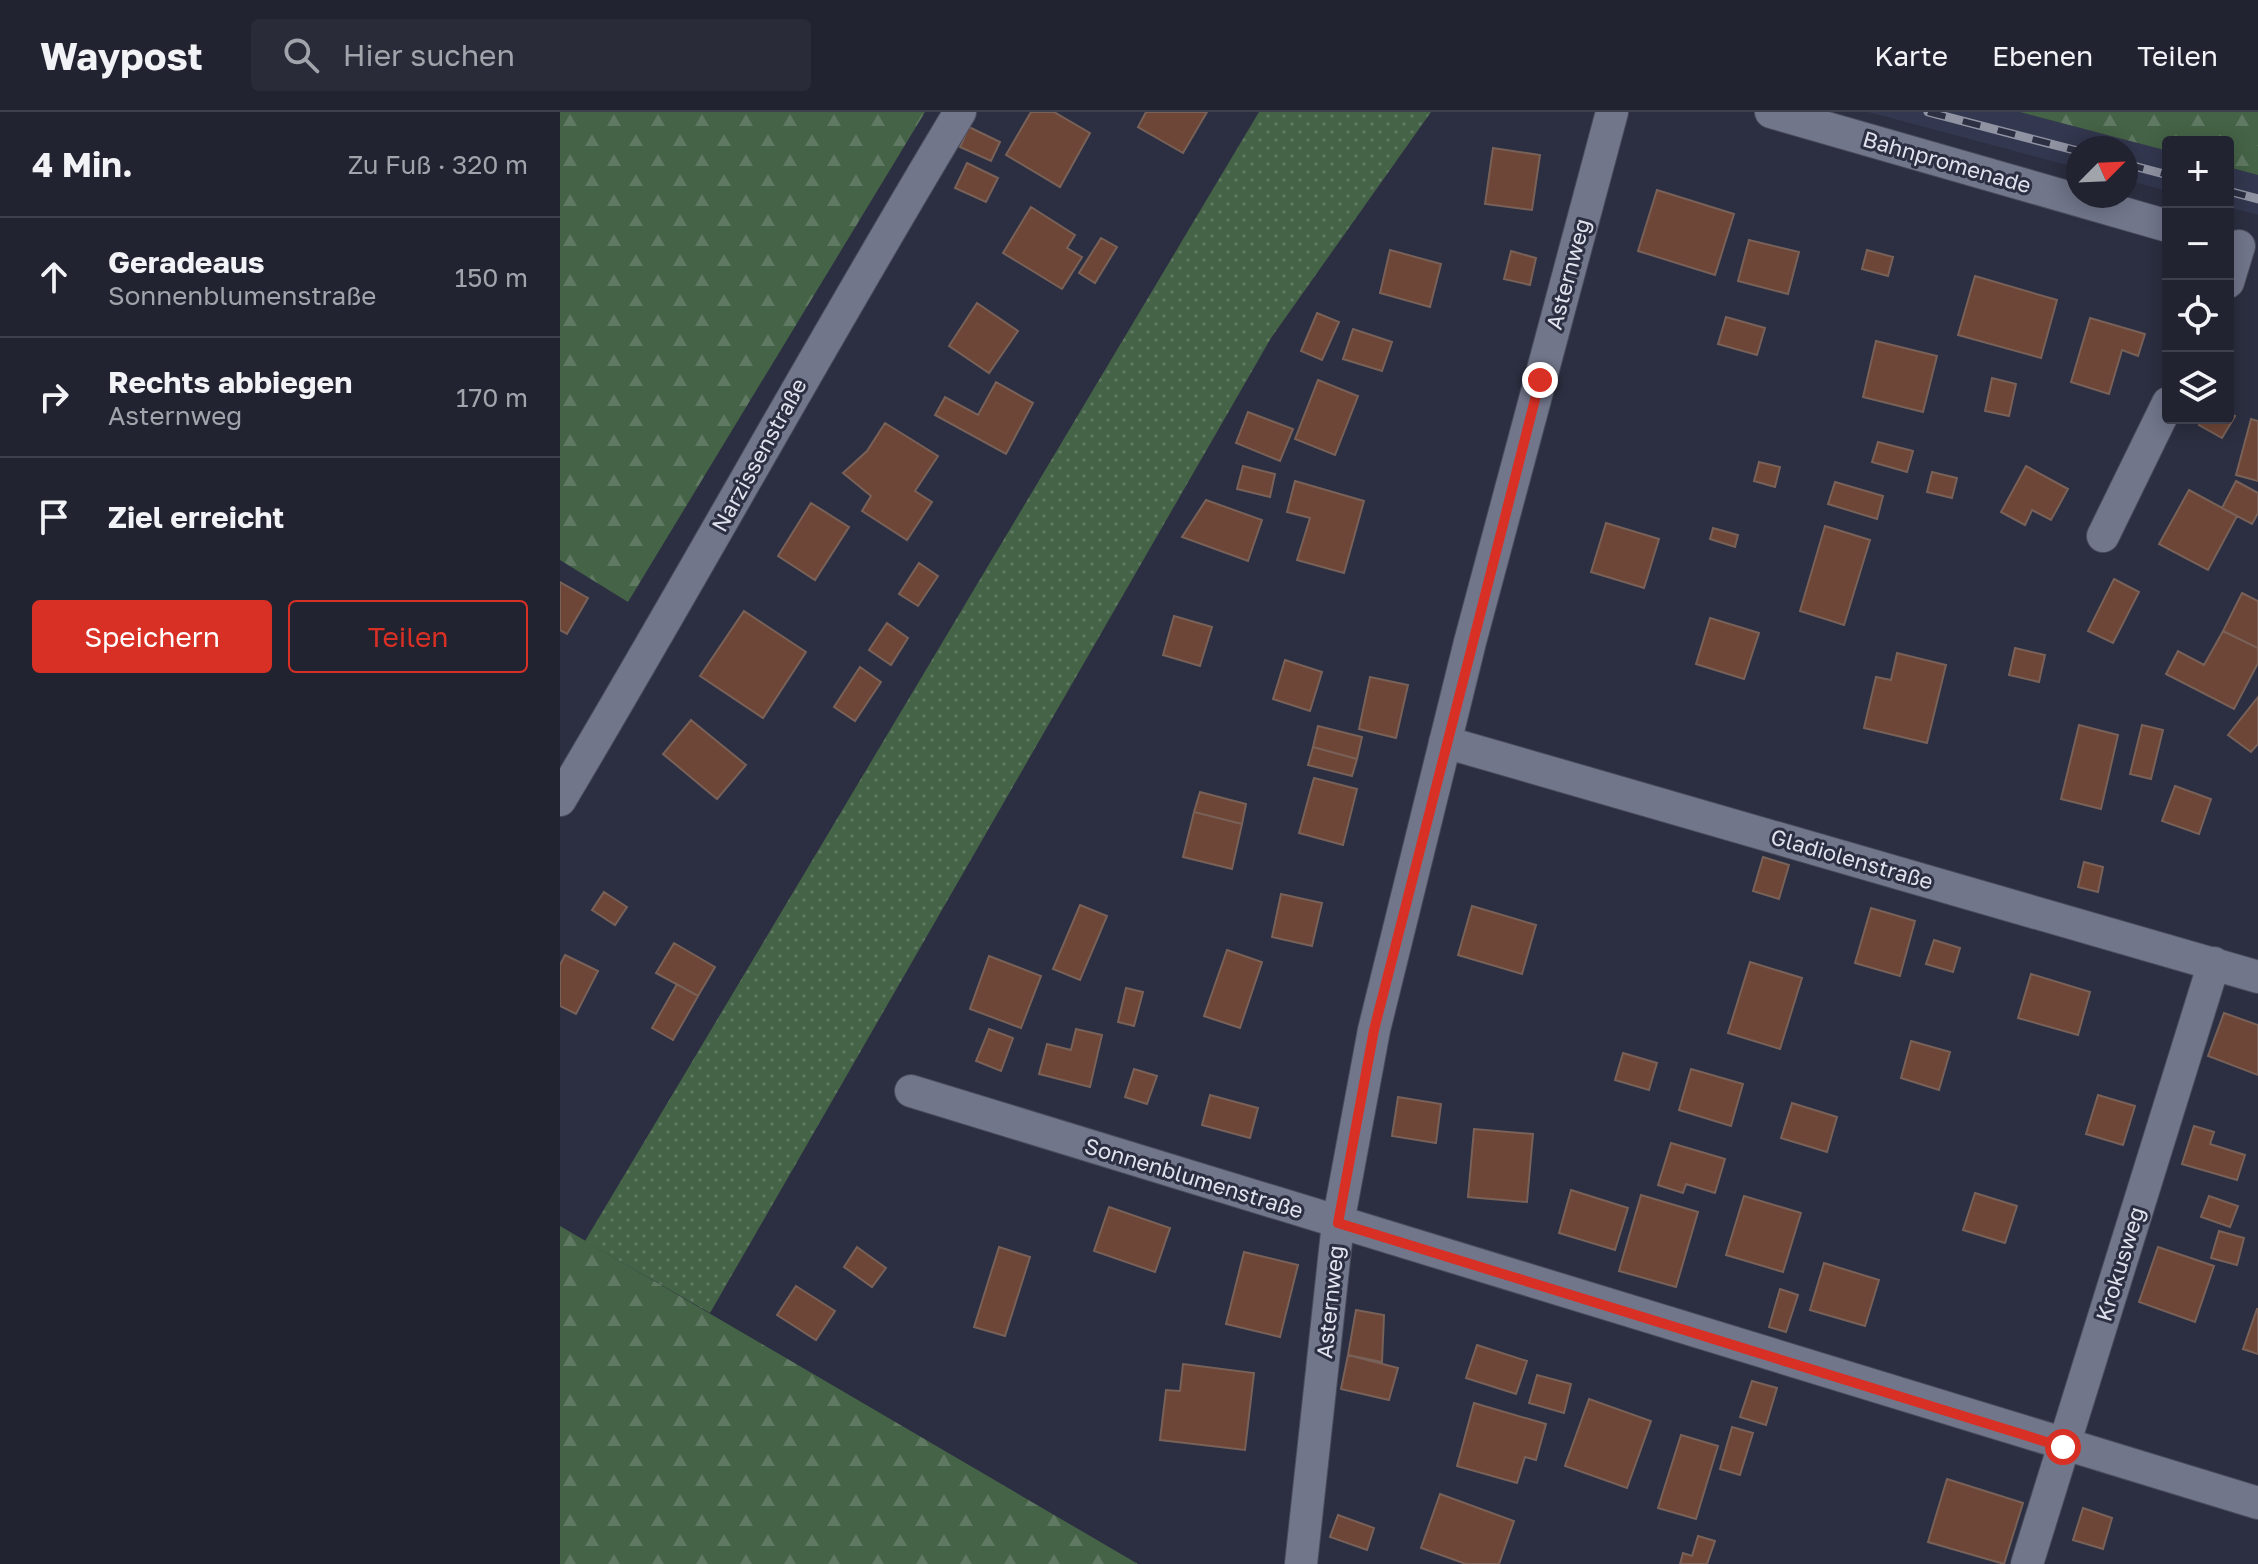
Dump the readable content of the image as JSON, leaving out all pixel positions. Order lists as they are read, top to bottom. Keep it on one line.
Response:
{"streets":{"street":["Bahnpromenade","Asternweg","Narzissenstraße","Gladiolenstraße","Sonnenblumenstraße","Krokusweg"]},"crossings":[["Asternweg","Gladiolenstraße"],["Asternweg","Sonnenblumenstraße"],["Gladiolenstraße","Krokusweg"],["Sonnenblumenstraße","Krokusweg"]],"north":"top right","page":{"header":"Waypost","search":"Hier suchen","nav":["Karte","Ebenen","Teilen"],"heading":["4 Min.","Zu Fuß · 320 m"],"map_buttons":["+","−"],"list":[["Geradeaus","Sonnenblumenstraße","150 m"],["Rechts abbiegen","Asternweg","170 m"],"Ziel erreicht"],"buttons":["Speichern","Teilen"]}}
